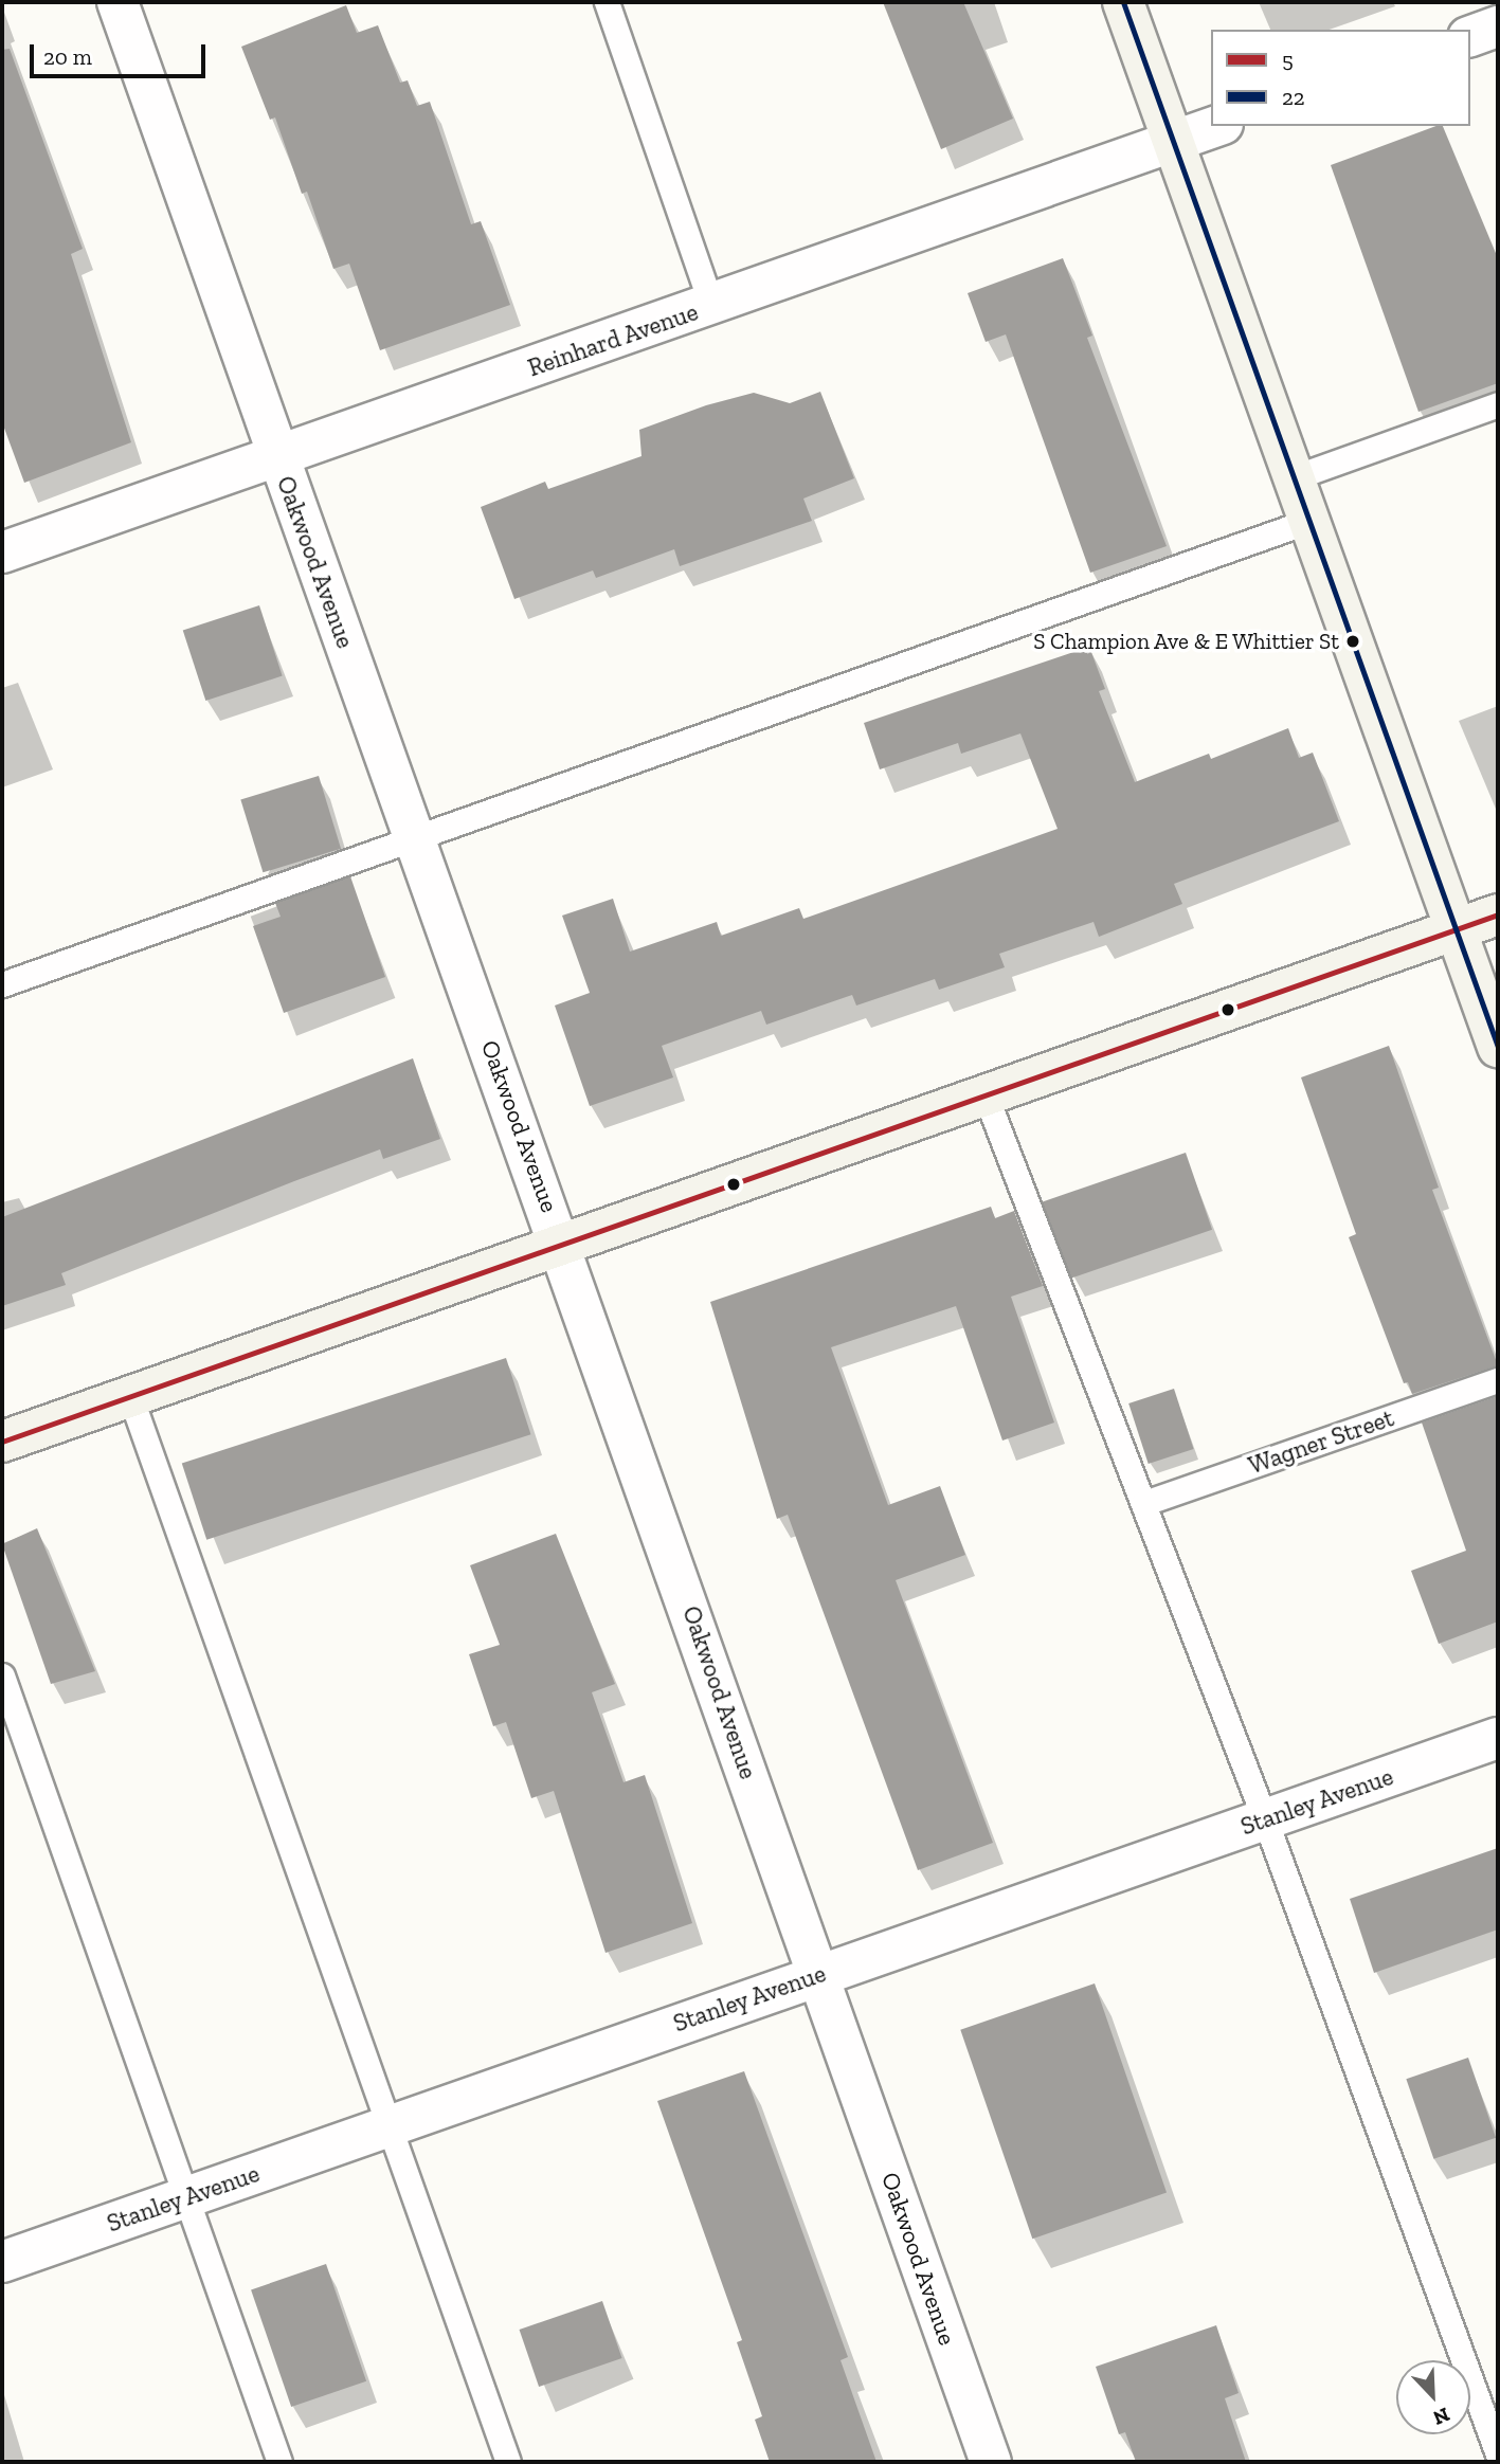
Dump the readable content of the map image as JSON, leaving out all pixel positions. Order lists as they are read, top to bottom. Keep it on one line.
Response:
{"streets":{"street":["Reinhard Avenue","Oakwood Avenue","Stanley Avenue"],"lane":["Wagner Street"]},"crossings":[["Reinhard Avenue","Oakwood Avenue"],["Oakwood Avenue","Stanley Avenue"]],"places":["S Champion Ave & E Whittier St"],"lines":["transit line 22","transit line 5"],"legend":["5","22"],"scale_bar":"20 m","north":"bottom right"}
